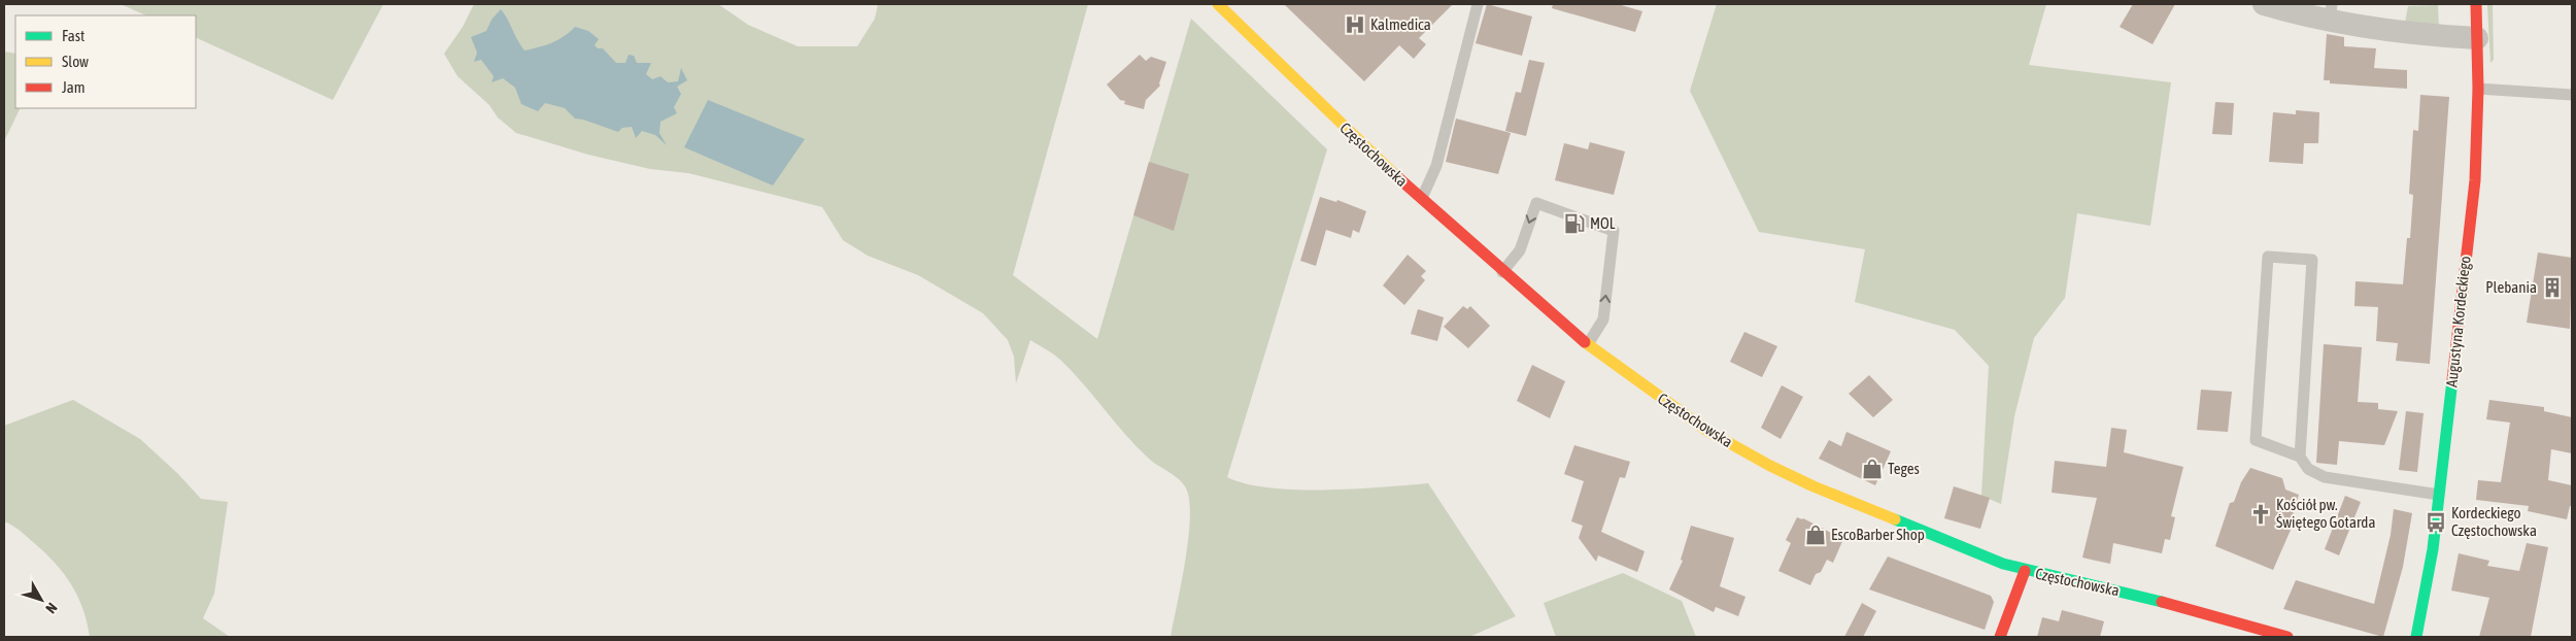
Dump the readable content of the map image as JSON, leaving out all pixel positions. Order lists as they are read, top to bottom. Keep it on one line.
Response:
{"streets":{"main road":["Częstochowska","Augustyna Kordeckiego"]},"places":{"hospital":["Kalmedica"],"fuel station":["MOL"],"building":["Plebania"],"shop":["Teges","EscoBarber Shop"],"church":["Kościół pw. Świętego Gotarda"],"bus stop":["Kordeckiego Częstochowska"]},"legend":["Fast","Slow","Jam"],"north":"bottom right"}
